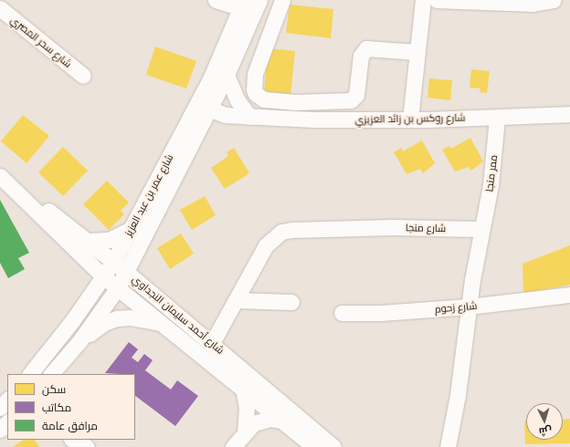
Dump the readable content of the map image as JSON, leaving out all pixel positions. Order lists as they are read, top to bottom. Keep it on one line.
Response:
{"streets":{"street":["شارع سحر المصري","شارع روكس بن زائد العزيزي","ممر منجا","شارع عمر بن عبد العزيز","شارع منجا","شارع زحوم","شارع أحمد سليمان النجداوي"]},"crossings":[["شارع روكس بن زائد العزيزي","ممر منجا"],["شارع روكس بن زائد العزيزي","شارع عمر بن عبد العزيز"],["ممر منجا","شارع منجا"],["شارع عمر بن عبد العزيز","شارع أحمد سليمان النجداوي"],["شارع منجا","شارع أحمد سليمان النجداوي"]],"legend":["سكن","مكاتب","مرافق عامة"],"north":"bottom"}
